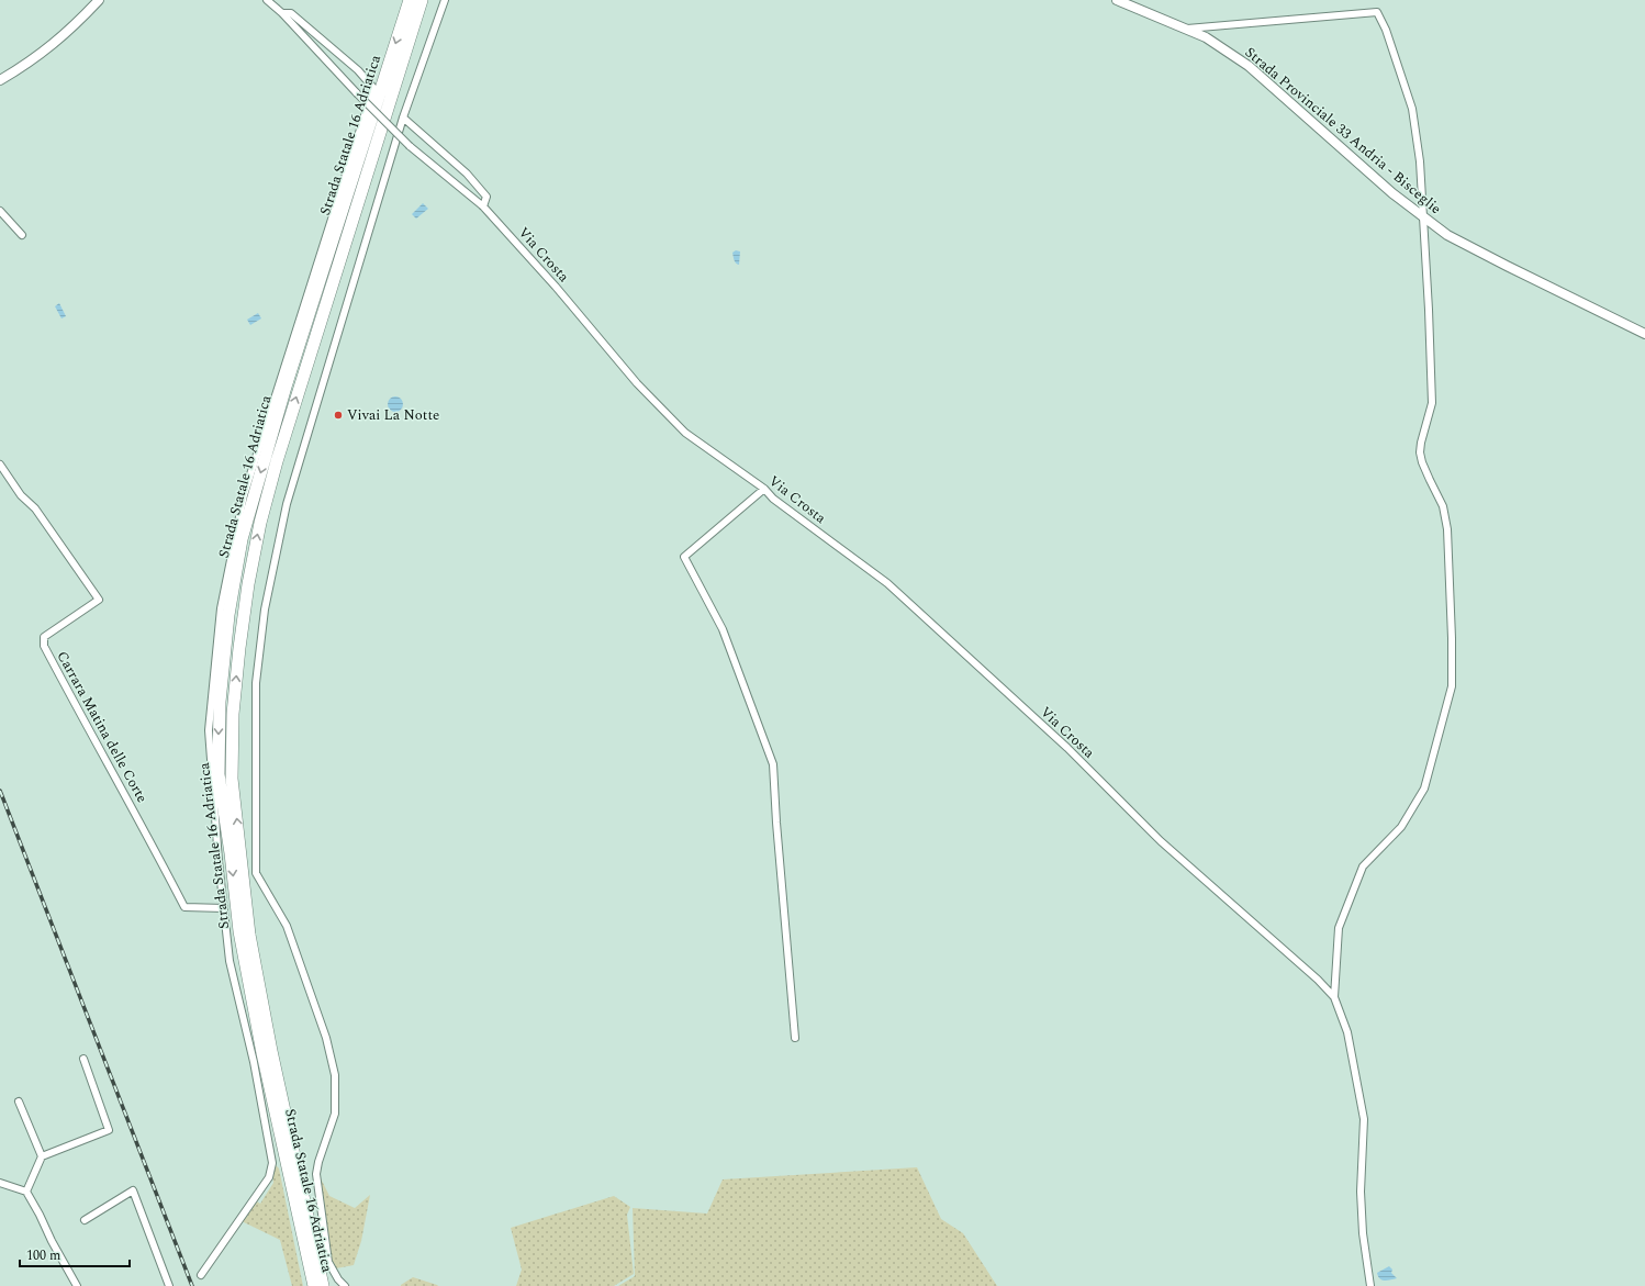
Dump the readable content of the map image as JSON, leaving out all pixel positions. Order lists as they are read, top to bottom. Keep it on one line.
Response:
{"streets":{"highway":["Strada Statale 16 Adriatica"],"main road":["Strada Provinciale 33 Andria - Bisceglie"],"street":["Via Crosta","Carrara Matina delle Corte"]},"places":["Vivai La Notte"],"scale_bar":"100 m"}
